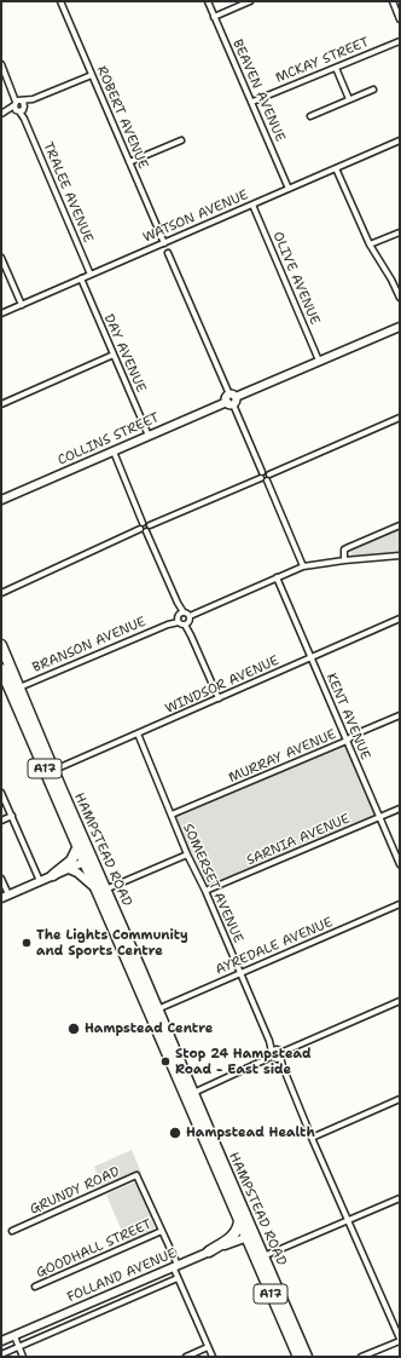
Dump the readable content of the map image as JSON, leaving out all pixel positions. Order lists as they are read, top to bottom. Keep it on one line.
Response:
{"streets":{"highway":["A17","HAMPSTEAD ROAD"],"street":["MCKAY STREET","BEAVEN AVENUE","ROBERT AVENUE","TRALEE AVENUE","WATSON AVENUE","OLIVE AVENUE","DAY AVENUE","COLLINS STREET","BRANSON AVENUE","WINDSOR AVENUE","KENT AVENUE","MURRAY AVENUE","SARNIA AVENUE","SOMERSET AVENUE","AYREDALE AVENUE","GRUNDY ROAD","GOODHALL STREET","FOLLAND AVENUE"]},"crossings":[["MCKAY STREET","BEAVEN AVENUE"],["BEAVEN AVENUE","WATSON AVENUE"],["ROBERT AVENUE","WATSON AVENUE"],["TRALEE AVENUE","WATSON AVENUE"],["WATSON AVENUE","OLIVE AVENUE"],["WATSON AVENUE","DAY AVENUE"],["OLIVE AVENUE","COLLINS STREET"],["DAY AVENUE","COLLINS STREET"],["BRANSON AVENUE","KENT AVENUE"],["BRANSON AVENUE","HAMPSTEAD ROAD"],["WINDSOR AVENUE","KENT AVENUE"],["WINDSOR AVENUE","HAMPSTEAD ROAD"],["WINDSOR AVENUE","SOMERSET AVENUE"],["KENT AVENUE","MURRAY AVENUE"],["KENT AVENUE","SARNIA AVENUE"],["MURRAY AVENUE","SOMERSET AVENUE"],["SARNIA AVENUE","SOMERSET AVENUE"],["HAMPSTEAD ROAD","AYREDALE AVENUE"],["HAMPSTEAD ROAD","FOLLAND AVENUE"],["SOMERSET AVENUE","AYREDALE AVENUE"],["GRUNDY ROAD","GOODHALL STREET"],["GRUNDY ROAD","FOLLAND AVENUE"]],"places":["The Lights Community and Sports Centre","Hampstead Centre","Stop 24 Hampstead Road - East side","Hampstead Health"]}
